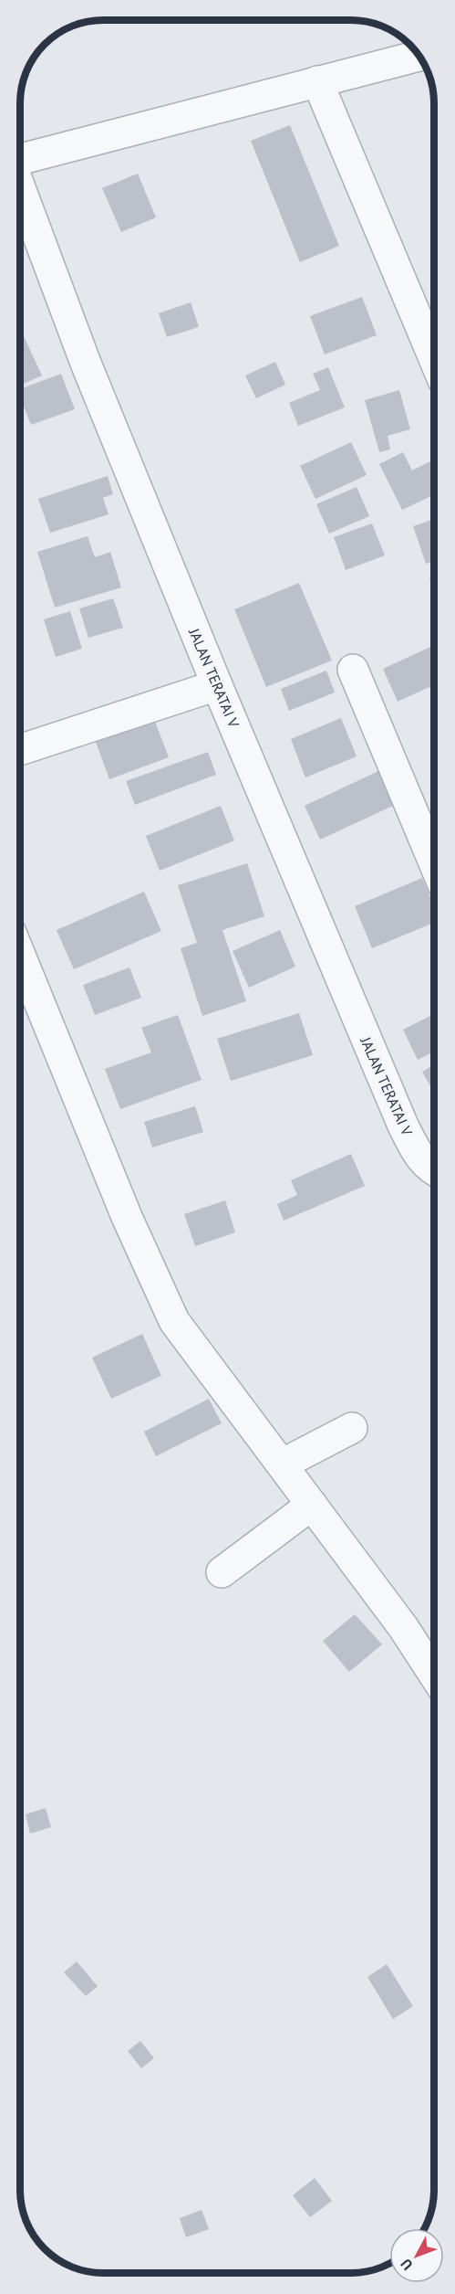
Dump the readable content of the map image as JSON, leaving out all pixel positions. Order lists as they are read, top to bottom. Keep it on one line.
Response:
{"streets":{"street":["JALAN TERATAI V"]},"north":"bottom left"}
